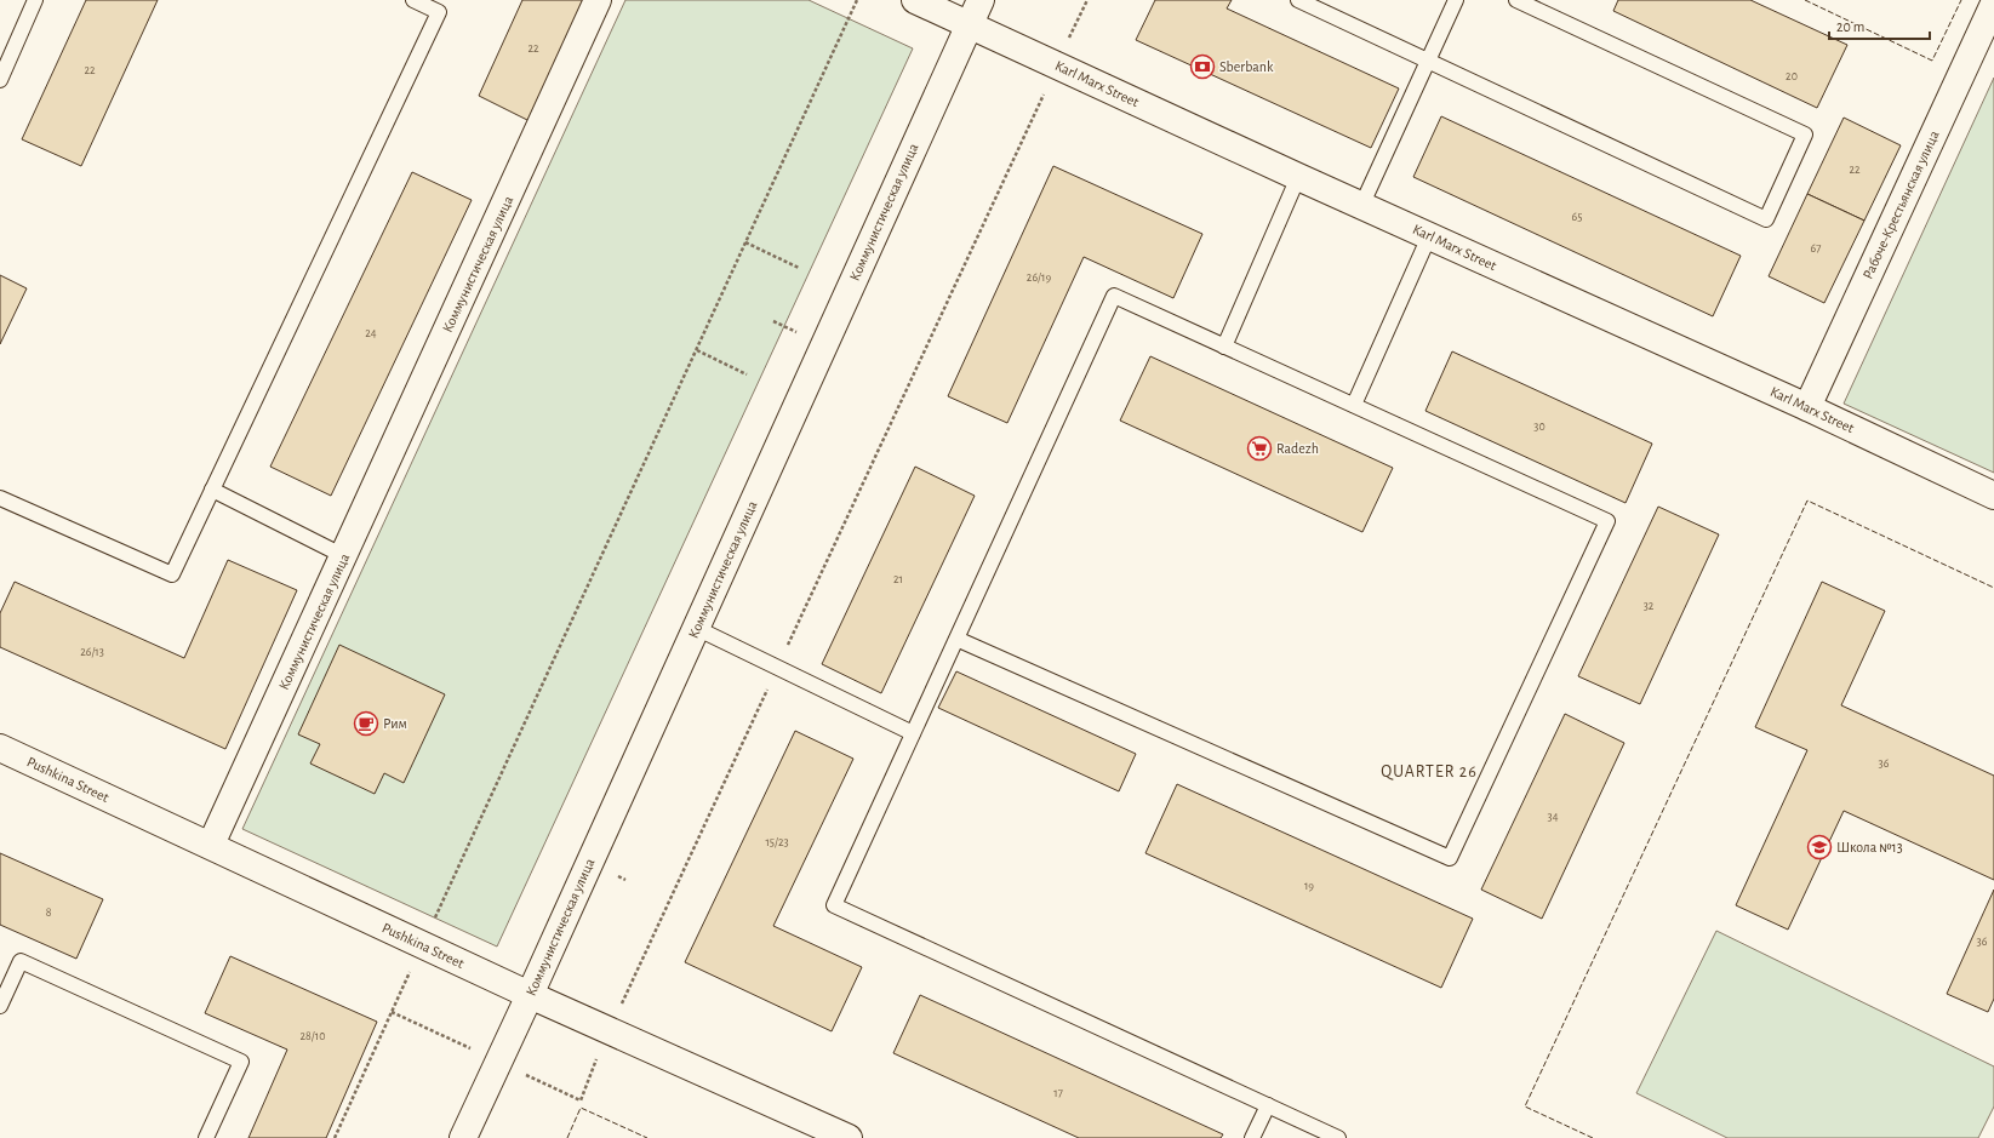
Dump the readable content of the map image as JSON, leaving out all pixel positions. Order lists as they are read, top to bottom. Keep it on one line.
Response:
{"streets":{"street":["Karl Marx Street","Рабоче-Крестьянская улица","Коммунистическая улица","Pushkina Street"]},"crossings":[["Karl Marx Street","Рабоче-Крестьянская улица"],["Karl Marx Street","Коммунистическая улица"],["Коммунистическая улица","Pushkina Street"]],"districts":["QUARTER 26"],"places":{"bank":["Sberbank"],"supermarket":["Radezh"],"cafe":["Рим"],"school or university":["Школа №13"]},"house_numbers":["22","22","20","22","65","67","26/19","24","30","21","32","26/13","36","34","15/23","19","8","36","28/10","17"],"scale_bar":"20 m"}
